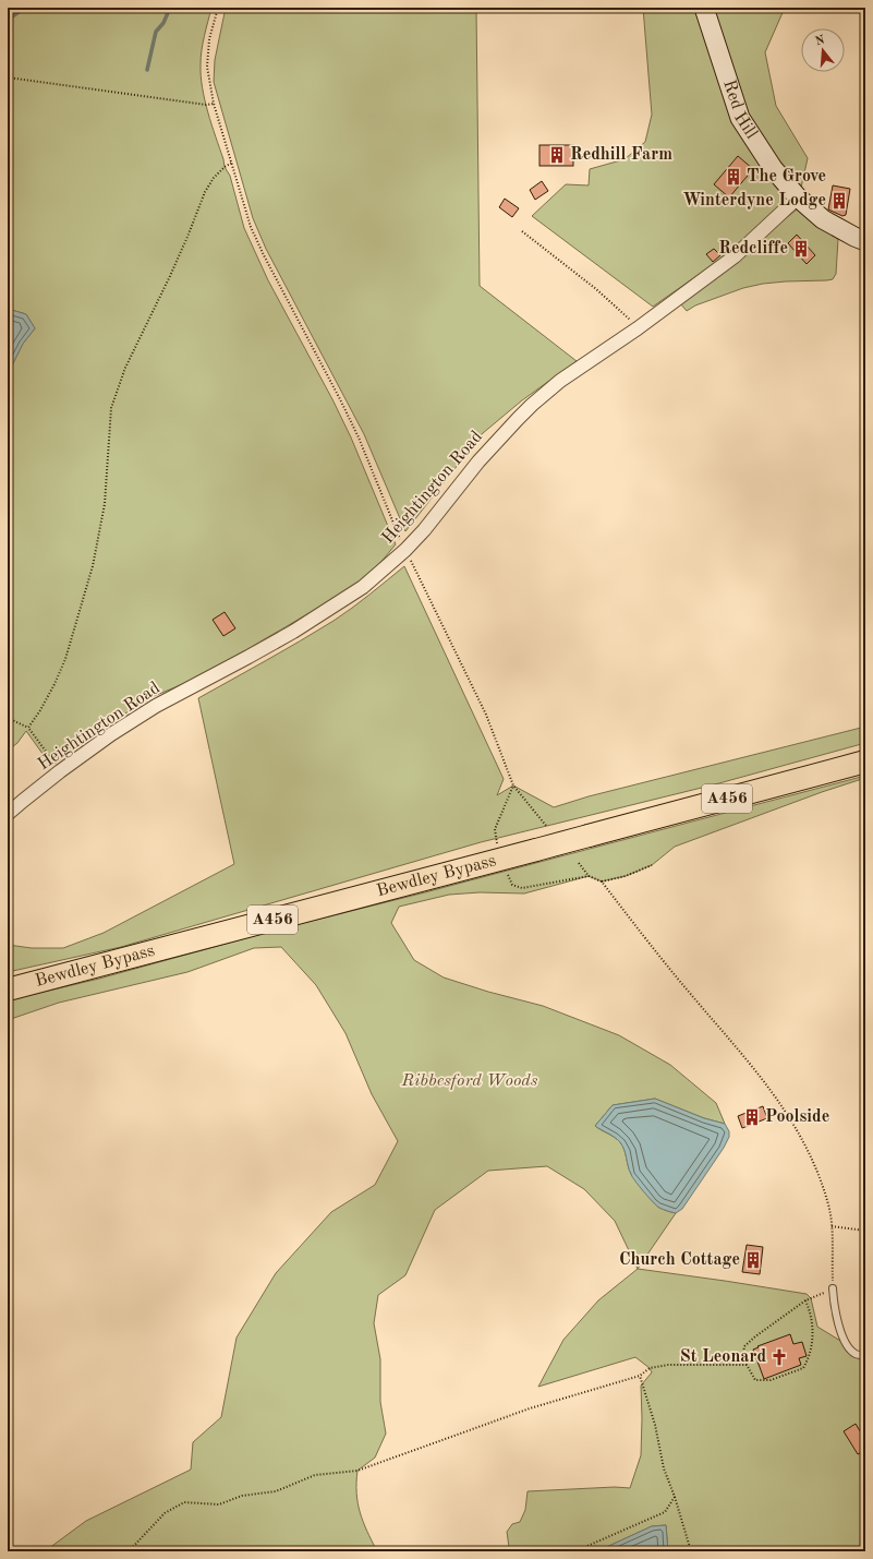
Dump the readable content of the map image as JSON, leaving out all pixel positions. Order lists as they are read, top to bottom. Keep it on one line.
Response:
{"streets":{"highway":["A456","Bewdley Bypass"],"main road":["Red Hill"],"street":["Heightington Road"]},"crossings":[["Red Hill","Heightington Road"]],"parks":["Ribbesford Woods"],"places":{"building":["Redhill Farm","The Grove","Winterdyne Lodge","Redcliffe","Poolside","Church Cottage"],"church":["St Leonard"]},"north":"top"}
